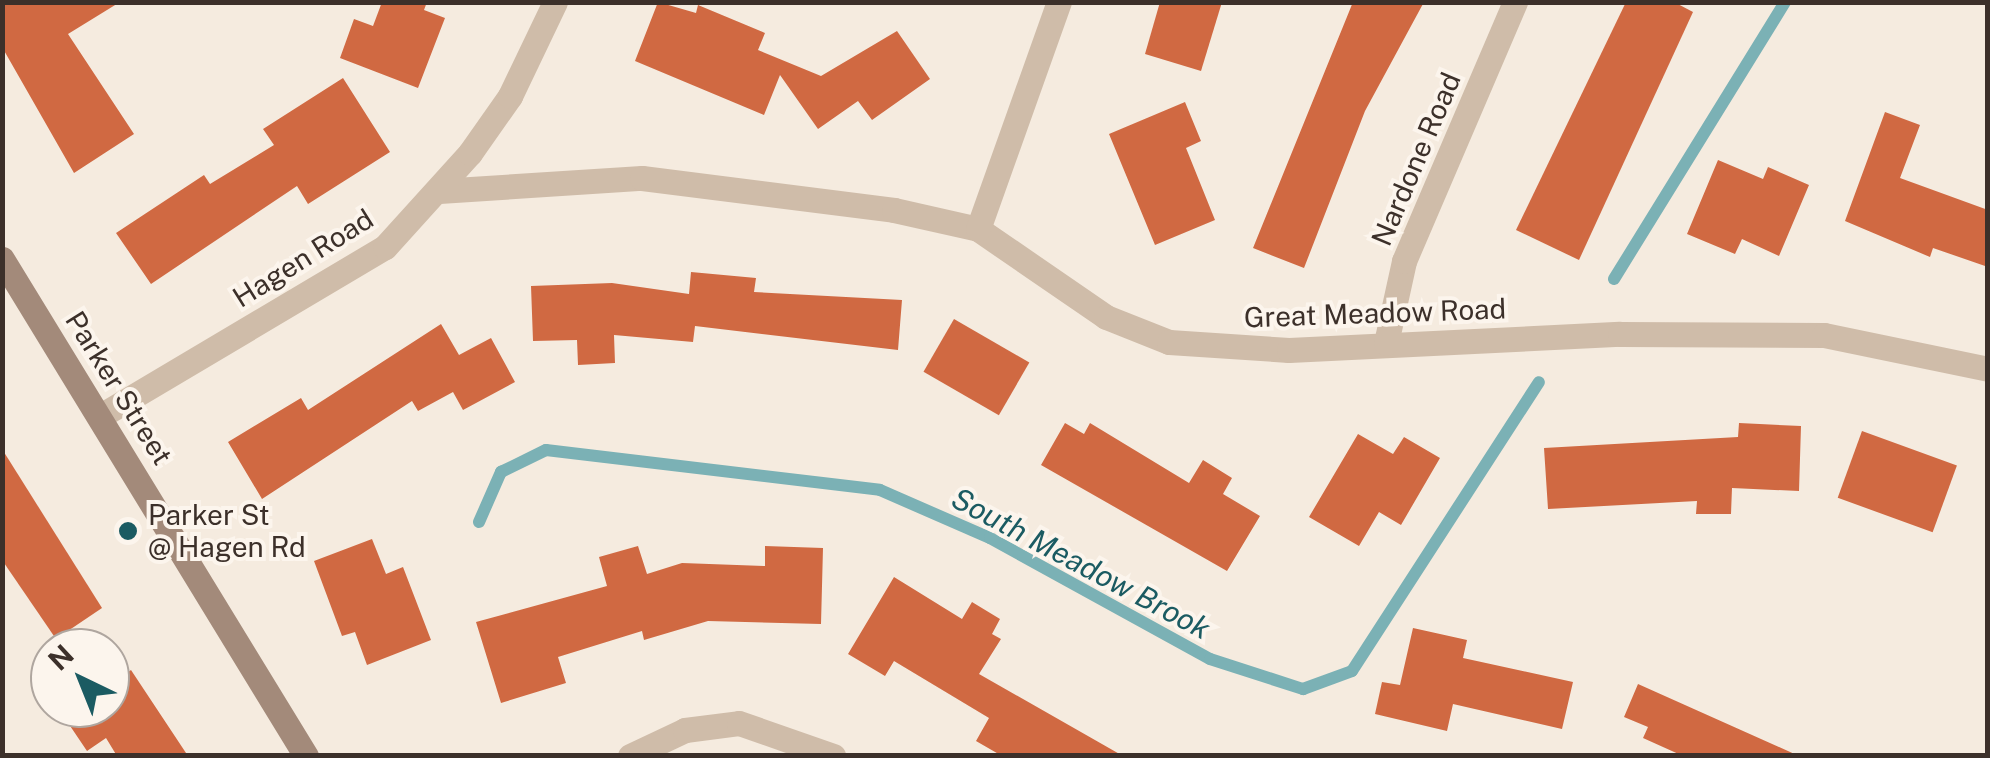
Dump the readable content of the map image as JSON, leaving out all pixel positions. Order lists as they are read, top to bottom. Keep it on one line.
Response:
{"streets":{"main road":["Parker Street"],"street":["Nardone Road","Hagen Road","Great Meadow Road"]},"crossings":[["Nardone Road","Great Meadow Road"],["Hagen Road","Great Meadow Road"],["Hagen Road","Parker Street"]],"water":["South Meadow Brook"],"places":["Parker St @ Hagen Rd"],"north":"top left"}
